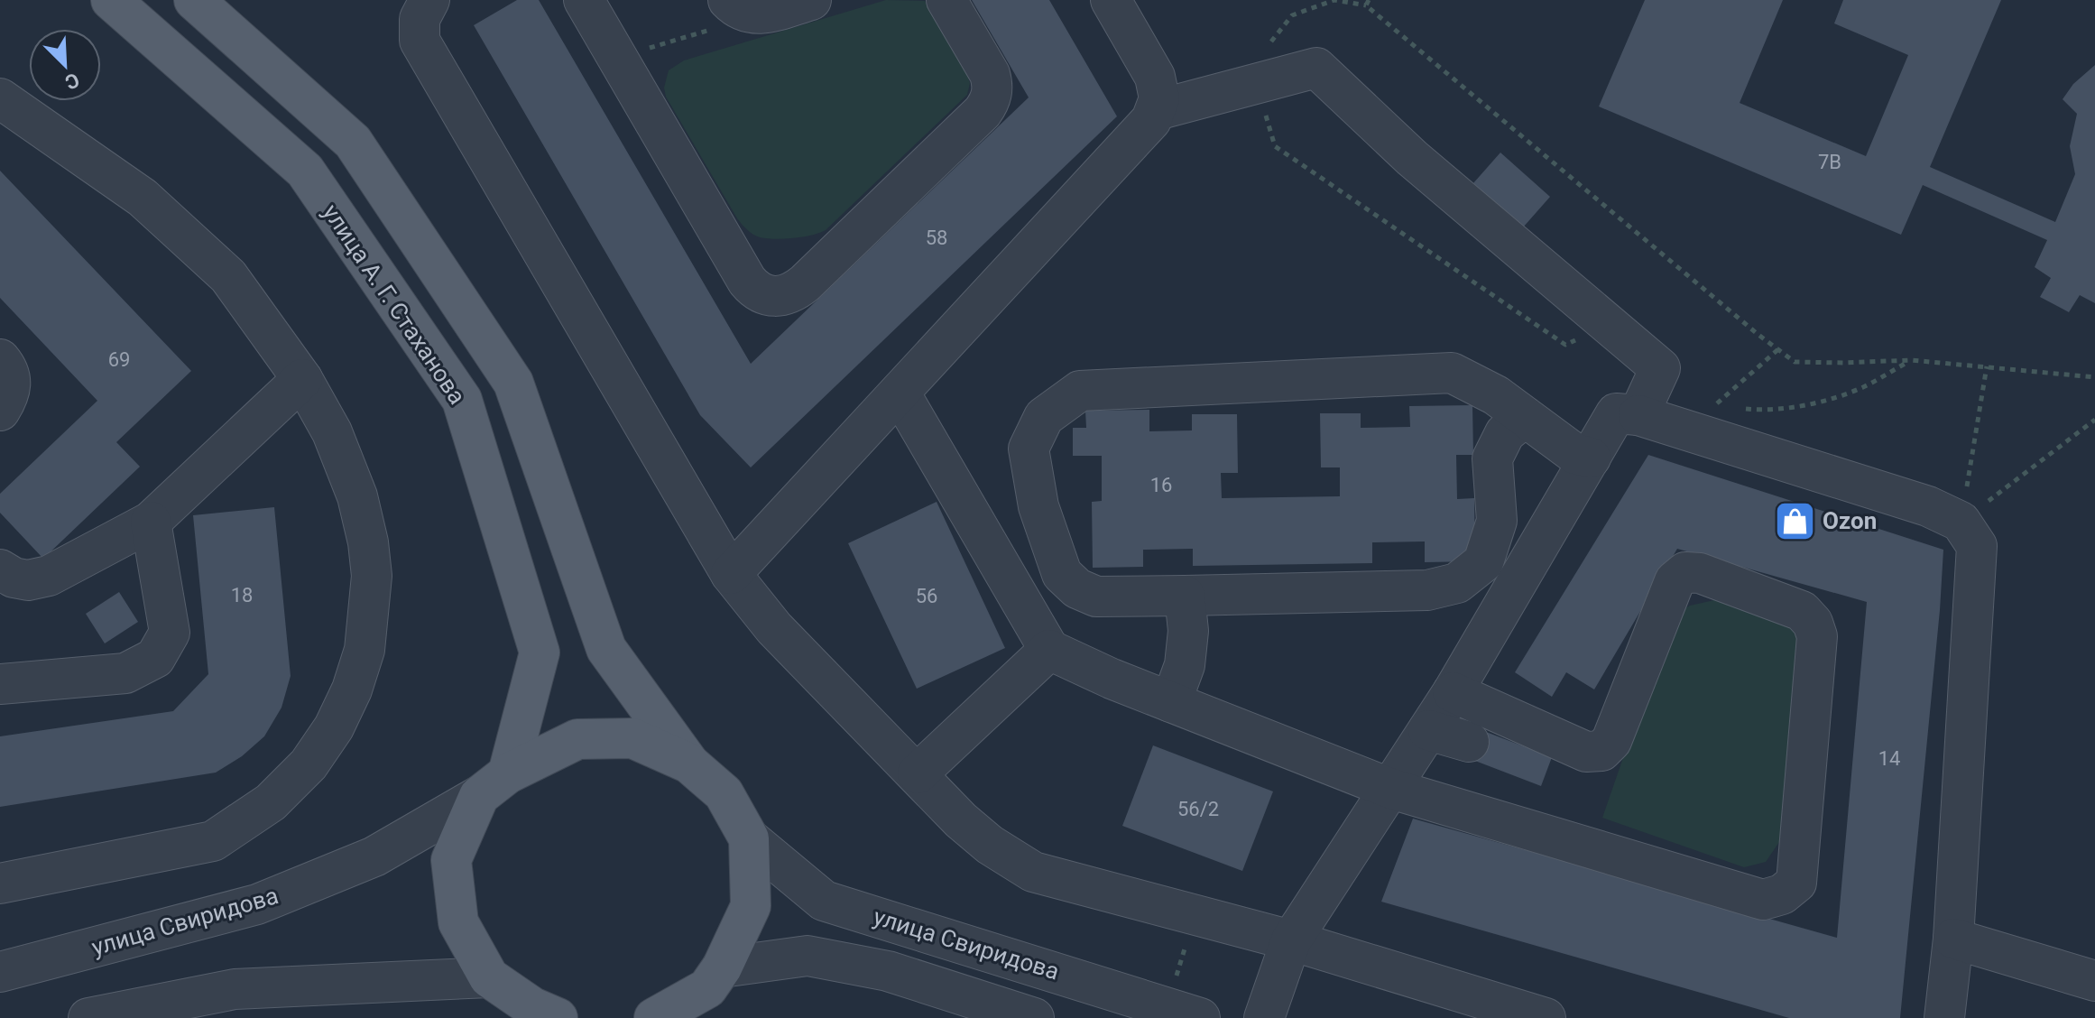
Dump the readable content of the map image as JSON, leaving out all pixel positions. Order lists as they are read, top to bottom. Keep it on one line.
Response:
{"streets":{"main road":["улица А. Г. Стаханова"],"street":["улица Свиридова"]},"crossings":[["улица А. Г. Стаханова","улица Свиридова"]],"places":{"shop":["Ozon"]},"house_numbers":["7В","58","69","16","18","56","14","56/2"],"north":"bottom right"}
